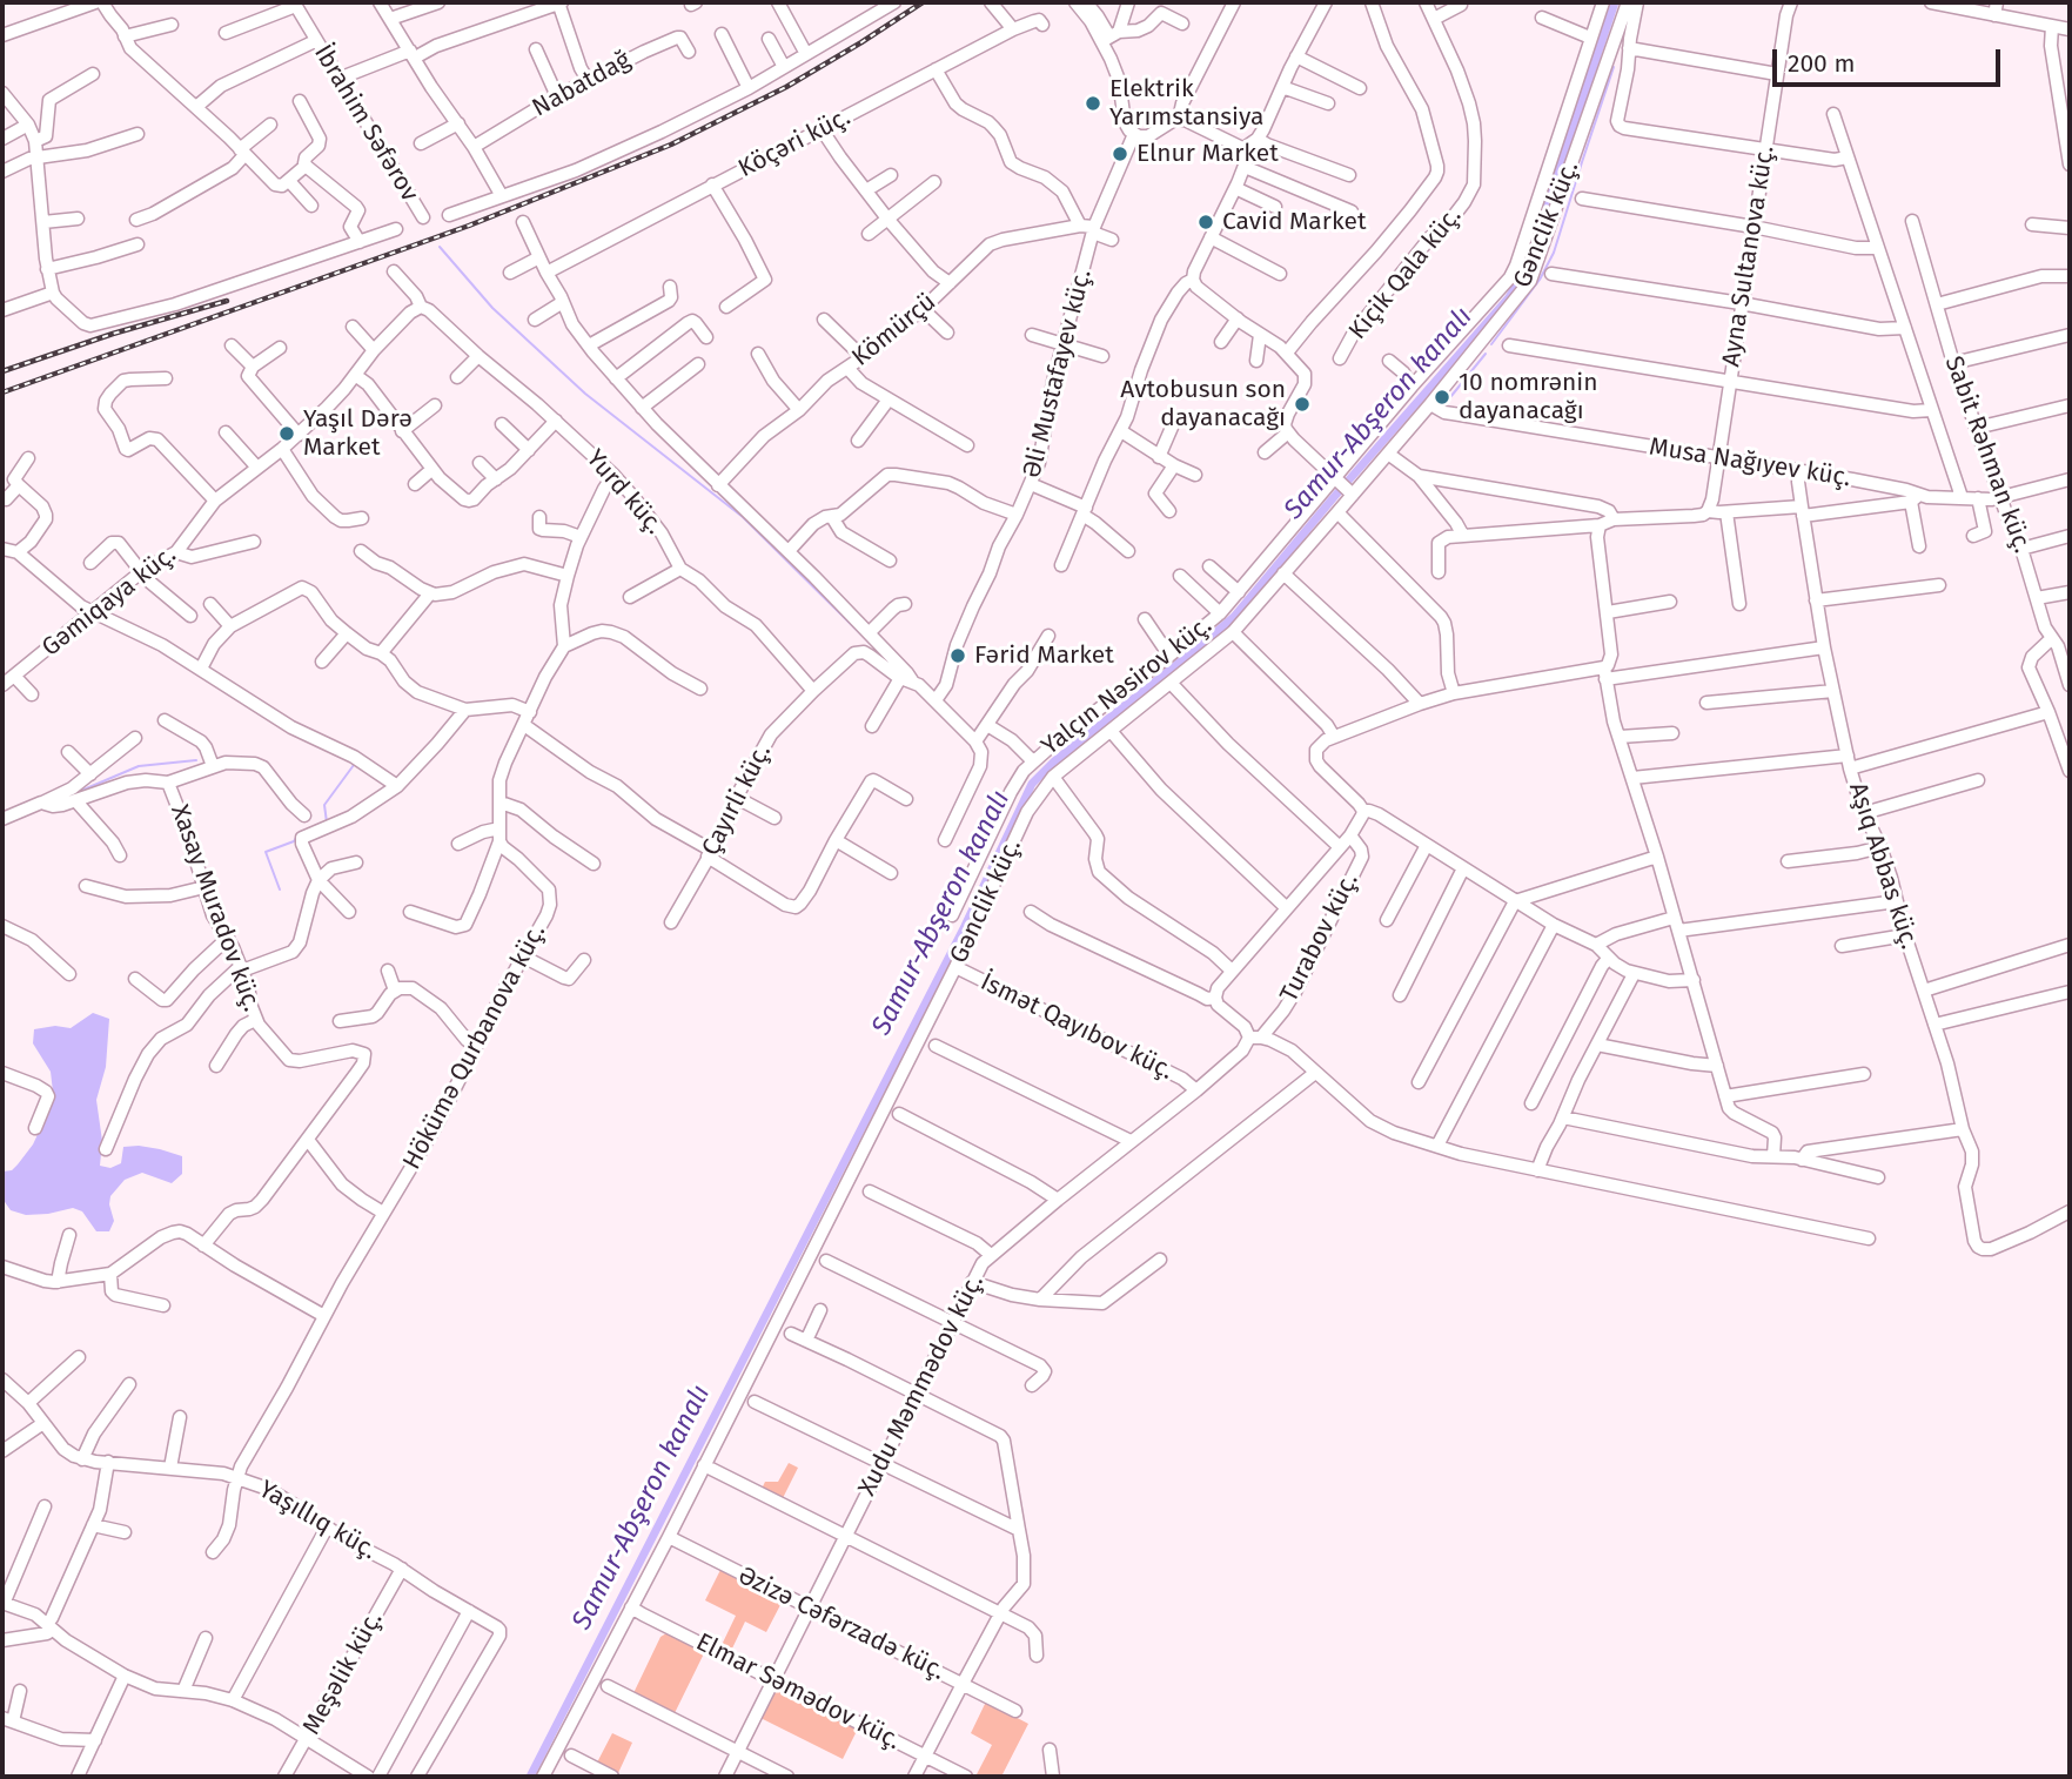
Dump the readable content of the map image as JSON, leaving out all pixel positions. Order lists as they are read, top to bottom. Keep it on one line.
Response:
{"streets":{"street":["Nabatdağ","İbrahim Səfərov","Köçəri küç.","Gənclik küç.","Ayna Sultanova küç.","Kiçik Qala küç.","Kömürçü","Əli Mustafayev küç.","Sabit Rəhman küç.","Musa Nağıyev küç.","Yurd küç.","Gəmiqaya küç.","Yalçın Nəsirov küç.","Çayırli küç.","Aşıq Abbas küç.","Xasay Muradov küç.","Turabov küç.","İsmət Qayıbov küç.","Hökümə Qurbanova küç.","Xudu Məmmədov küç.","Yaşıllıq küç.","Əzizə Cəfərzadə küç.","Meşəlik küç.","Elmar Səmədov küç."]},"crossings":[["Gənclik küç.","Musa Nağıyev küç."],["Gənclik küç.","Yalçın Nəsirov küç."],["Gənclik küç.","İsmət Qayıbov küç."],["Gənclik küç.","Əzizə Cəfərzadə küç."],["Gənclik küç.","Elmar Səmədov küç."],["Ayna Sultanova küç.","Musa Nağıyev küç."],["Kömürçü","Əli Mustafayev küç."],["Əli Mustafayev küç.","Çayırli küç."],["Sabit Rəhman küç.","Musa Nağıyev küç."],["Musa Nağıyev küç.","Aşıq Abbas küç."],["Yurd küç.","Gəmiqaya küç."],["Yurd küç.","Çayırli küç."],["Turabov küç.","Xudu Məmmədov küç."],["İsmət Qayıbov küç.","Xudu Məmmədov küç."],["Hökümə Qurbanova küç.","Yaşıllıq küç."],["Xudu Məmmədov küç.","Əzizə Cəfərzadə küç."],["Xudu Məmmədov küç.","Elmar Səmədov küç."],["Yaşıllıq küç.","Meşəlik küç."]],"water":["Samur-Abşeron kanalı"],"places":["Elektrik Yarımstansiya","Elnur Market","Cavid Market","10 nomrənin dayanacağı","Avtobusun son dayanacağı","Yaşıl Dərə Market","Fərid Market"],"scale_bar":"200 m"}
